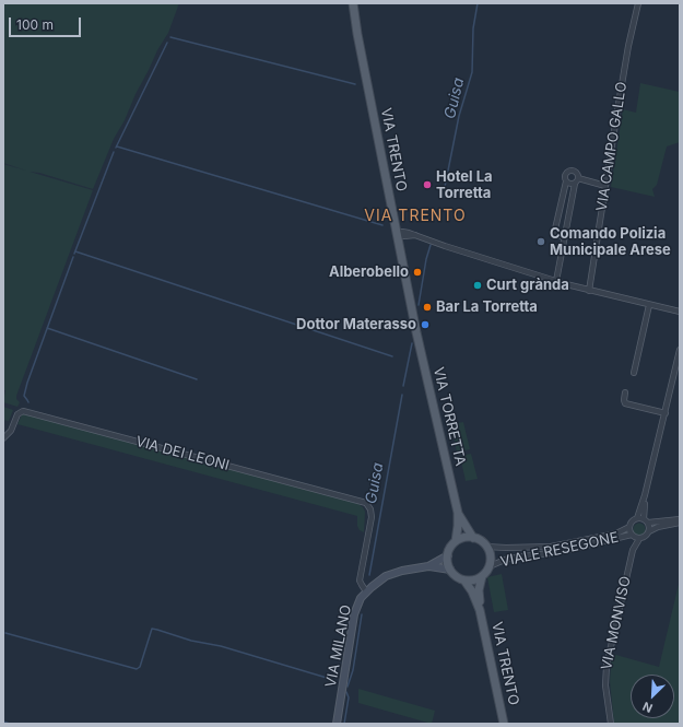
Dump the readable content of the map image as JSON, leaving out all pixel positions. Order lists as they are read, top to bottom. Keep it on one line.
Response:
{"streets":{"main road":["VIA TRENTO","VIA TORRETTA"],"street":["VIA CAMPO GALLO","VIA DEI LEONI","VIALE RESEGONE","VIA MONVISO","VIA MILANO"]},"crossings":[["VIA TRENTO","VIA TORRETTA"],["VIA TORRETTA","VIALE RESEGONE"],["VIA DEI LEONI","VIA MILANO"],["VIALE RESEGONE","VIA MONVISO"]],"districts":["VIA TRENTO"],"water":["Guisa"],"places":["Hotel La Torretta","Comando Polizia Municipale Arese","Alberobello","Curt grànda","Bar La Torretta","Dottor Materasso"],"scale_bar":"100 m","north":"bottom left"}
